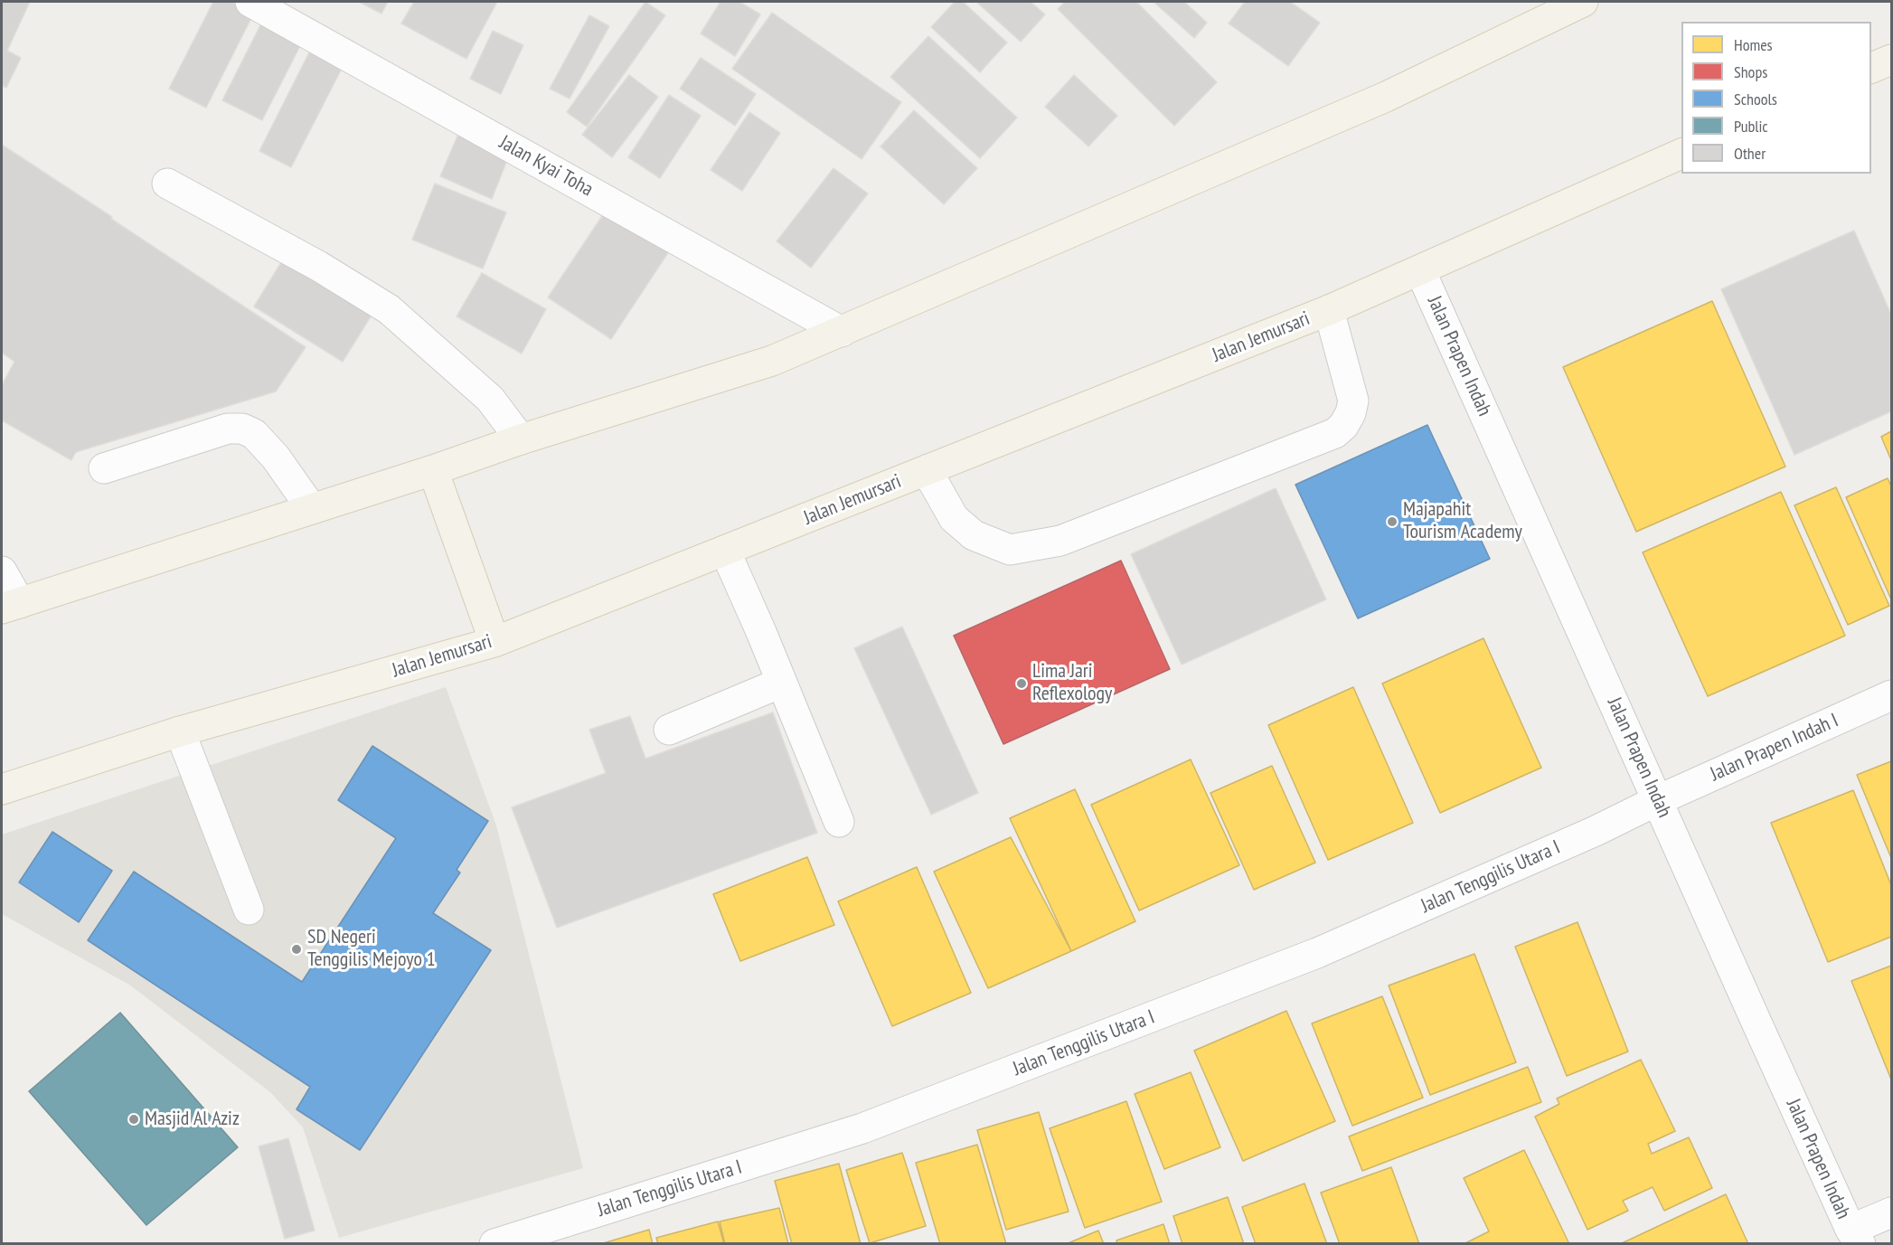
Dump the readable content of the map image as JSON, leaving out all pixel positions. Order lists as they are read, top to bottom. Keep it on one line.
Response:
{"streets":{"main road":["Jalan Jemursari"],"street":["Jalan Kyai Toha","Jalan Prapen Indah","Jalan Prapen Indah I","Jalan Tenggilis Utara I"]},"crossings":[["Jalan Jemursari","Jalan Prapen Indah"],["Jalan Prapen Indah","Jalan Prapen Indah I"],["Jalan Prapen Indah","Jalan Tenggilis Utara I"],["Jalan Prapen Indah I","Jalan Tenggilis Utara I"]],"places":["Majapahit Tourism Academy","Lima Jari Reflexology","SD Negeri Tenggilis Mejoyo 1","Masjid Al Aziz"],"legend":["Homes","Shops","Schools","Public","Other"]}
